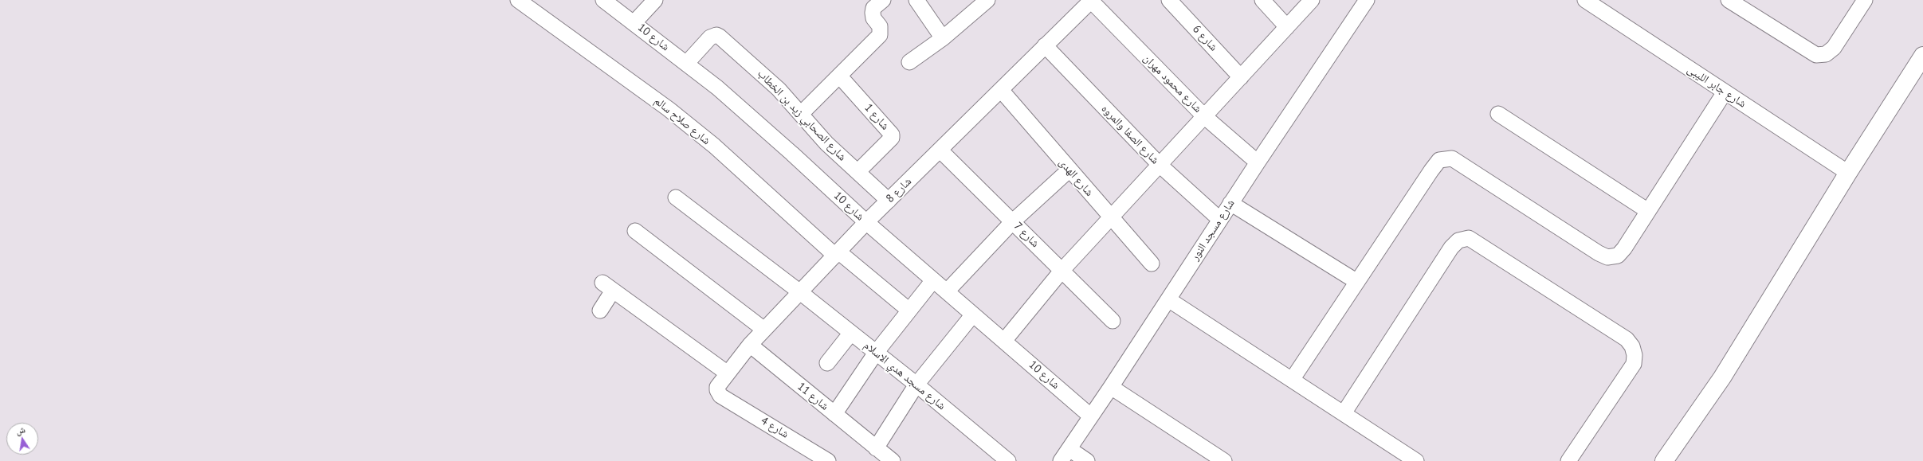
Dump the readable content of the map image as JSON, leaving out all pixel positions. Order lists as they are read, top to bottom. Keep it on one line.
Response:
{"streets":{"street":["شارع 10","شارع 6","شارع محمود مهران","شارع جابر الليبى","شارع الصحابي زيد بن الخطاب","شارع 1","شارع صلاح سالم","شارع الصفا والمروه","شارع الهدى","شارع 8","شارع مسجد النور","شارع 7","شارع مسجد هدي الاسلام","شارع 11","شارع 4"]},"crossings":[["شارع 10","شارع الصحابي زيد بن الخطاب"],["شارع 10","شارع 8"],["شارع 10","شارع مسجد النور"],["شارع محمود مهران","شارع 8"],["شارع محمود مهران","شارع مسجد النور"],["شارع الصحابي زيد بن الخطاب","شارع 1"],["شارع الصحابي زيد بن الخطاب","شارع 8"],["شارع صلاح سالم","شارع 8"],["شارع الصفا والمروه","شارع 8"],["شارع الصفا والمروه","شارع مسجد النور"],["شارع الهدى","شارع 8"],["شارع 8","شارع 7"],["شارع 8","شارع مسجد هدي الاسلام"],["شارع 8","شارع 11"],["شارع 8","شارع 4"]],"north":"top"}
